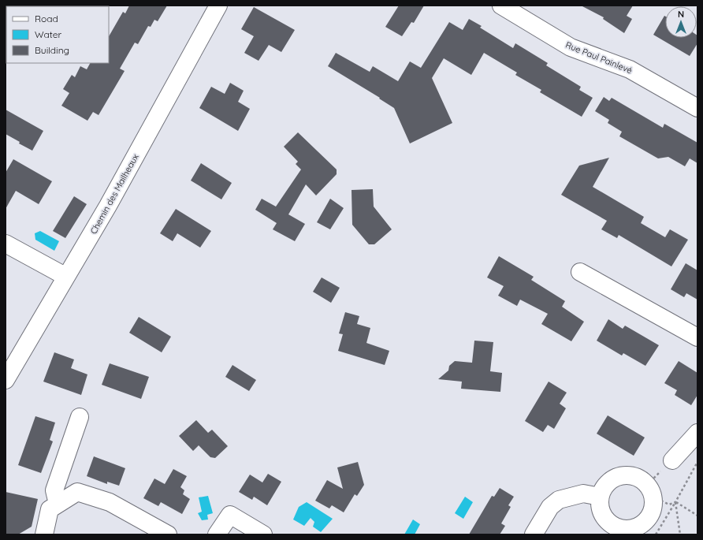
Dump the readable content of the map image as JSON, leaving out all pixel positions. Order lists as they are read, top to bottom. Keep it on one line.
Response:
{"streets":{"street":["Rue Paul Painlevé","Chemin des Mailheaux"]},"legend":["Road","Water","Building"],"north":"top"}
